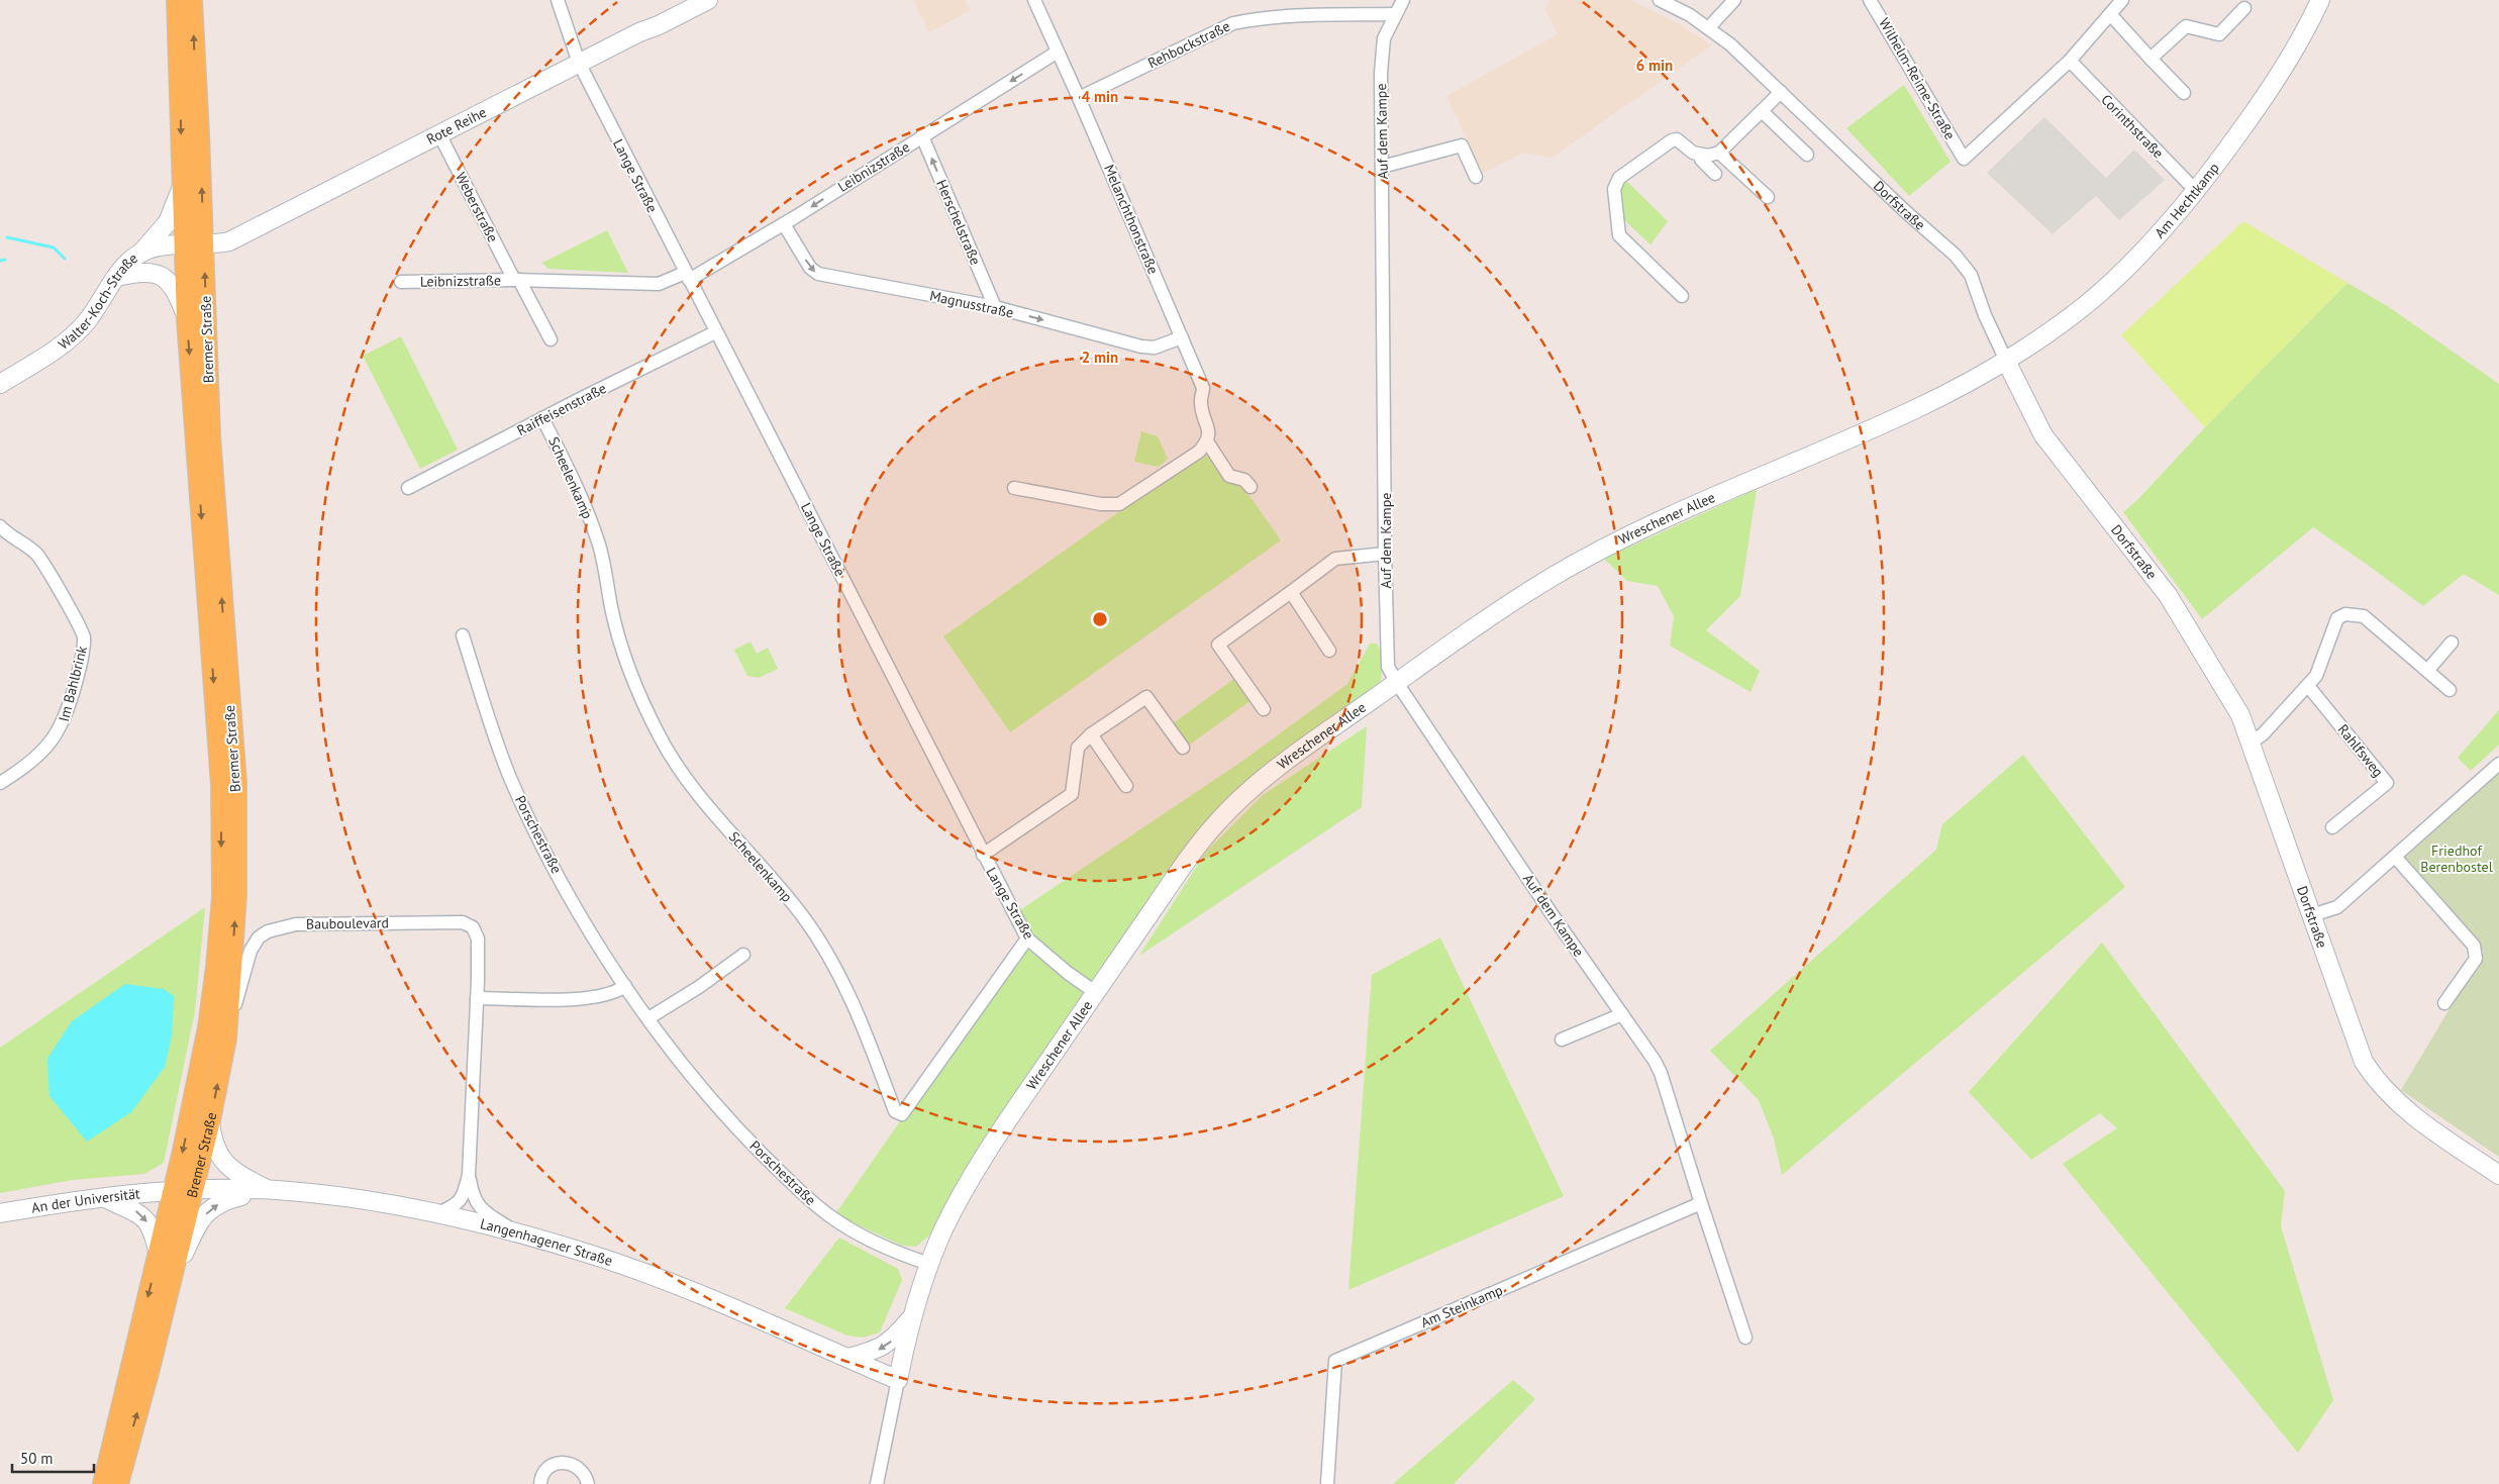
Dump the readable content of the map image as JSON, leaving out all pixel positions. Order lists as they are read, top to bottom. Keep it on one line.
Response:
{"streets":{"main road":["Bremer Straße"],"street":["Rehbockstraße","Wilhelm-Reime-Straße","Rote Reihe","Corinthstraße","Auf dem Kampe","Leibnizstraße","Lange Straße","Am Hechtkamp","Dorfstraße","Weberstraße","Melanchthonstraße","Herschelstraße","Walter-Koch-Straße","Magnusstraße","Raiffeisenstraße","Scheelenkamp","Wreschener Allee","Im Bahlbrink","Rahlfsweg","Porschestraße","Bauboulevard","An der Universität","Langenhagener Straße","Am Steinkamp"]},"crossings":[["Rehbockstraße","Auf dem Kampe"],["Rehbockstraße","Melanchthonstraße"],["Wilhelm-Reime-Straße","Corinthstraße"],["Rote Reihe","Lange Straße"],["Rote Reihe","Weberstraße"],["Rote Reihe","Walter-Koch-Straße"],["Rote Reihe","Bremer Straße"],["Corinthstraße","Am Hechtkamp"],["Auf dem Kampe","Wreschener Allee"],["Auf dem Kampe","Am Steinkamp"],["Leibnizstraße","Lange Straße"],["Leibnizstraße","Weberstraße"],["Leibnizstraße","Melanchthonstraße"],["Leibnizstraße","Herschelstraße"],["Leibnizstraße","Magnusstraße"],["Lange Straße","Raiffeisenstraße"],["Lange Straße","Scheelenkamp"],["Lange Straße","Wreschener Allee"],["Am Hechtkamp","Dorfstraße"],["Am Hechtkamp","Wreschener Allee"],["Dorfstraße","Wreschener Allee"],["Melanchthonstraße","Magnusstraße"],["Herschelstraße","Magnusstraße"],["Walter-Koch-Straße","Bremer Straße"],["Bremer Straße","Bauboulevard"],["Bremer Straße","An der Universität"],["Bremer Straße","Langenhagener Straße"],["Raiffeisenstraße","Scheelenkamp"],["Wreschener Allee","Porschestraße"],["Wreschener Allee","Langenhagener Straße"],["Bauboulevard","Langenhagener Straße"],["An der Universität","Langenhagener Straße"]],"one_way":["Leibnizstraße","Herschelstraße","Magnusstraße"],"parks":["Friedhof Berenbostel"],"scale_bar":"50 m","rings":["6 min","4 min","2 min"]}
